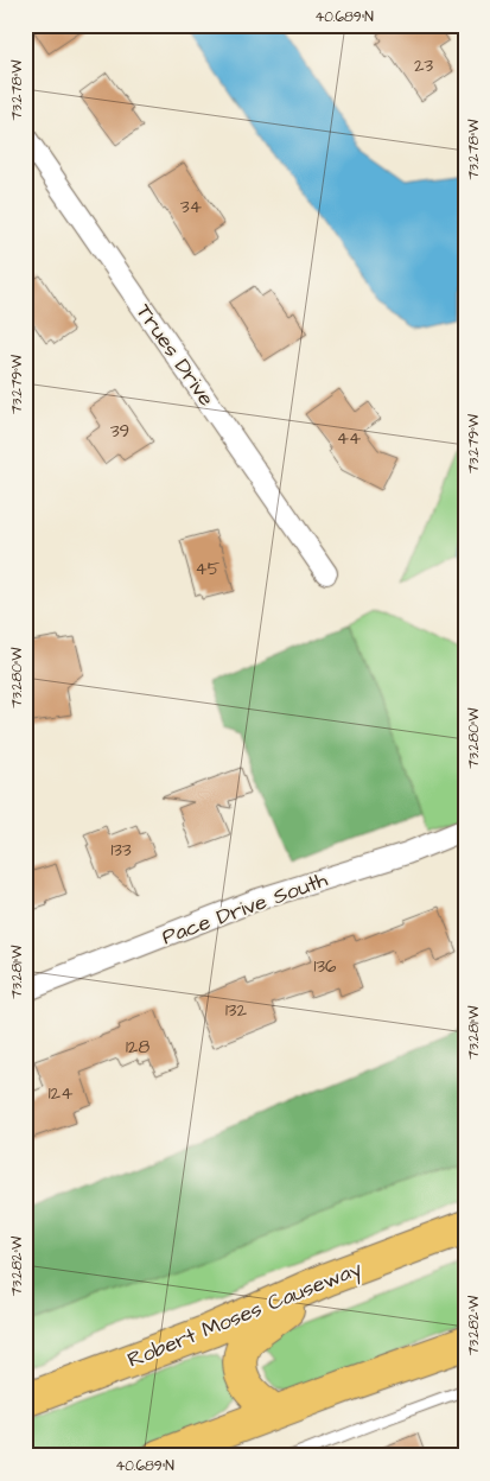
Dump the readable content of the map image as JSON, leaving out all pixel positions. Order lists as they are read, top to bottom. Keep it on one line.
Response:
{"streets":{"highway":["Robert Moses Causeway"],"street":["Trues Drive","Pace Drive South"]},"house_numbers":["23","34","39","44","45","133","136","132","128","124"],"coordinates":["40.689°N","73.278°W","73.279°W","73.280°W","73.281°W","73.282°W"]}
